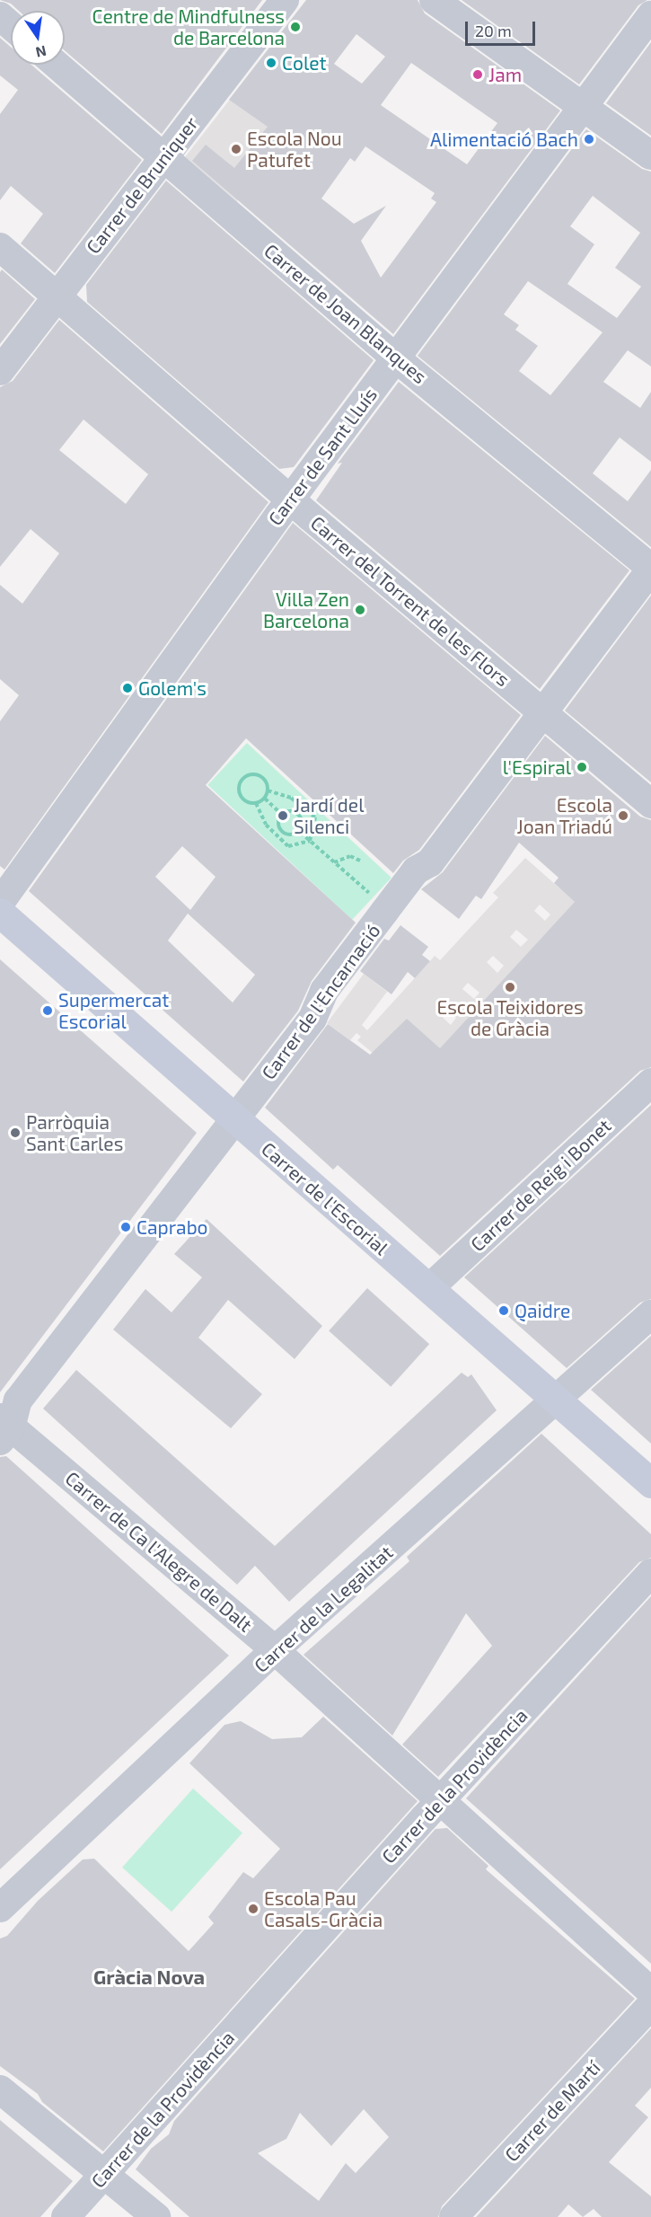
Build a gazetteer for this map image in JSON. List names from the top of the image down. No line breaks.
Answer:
{"streets":{"street":["Carrer de Bruniquer","Carrer de Joan Blanques","Carrer de Sant Lluís","Carrer del Torrent de les Flors","Carrer de l'Encarnació","Carrer de Reig i Bonet","Carrer de l'Escorial","Carrer de Ca l'Alegre de Dalt","Carrer de la Legalitat","Carrer de la Providència","Carrer de Martí"]},"crossings":[["Carrer de Bruniquer","Carrer de Joan Blanques"],["Carrer de Bruniquer","Carrer del Torrent de les Flors"],["Carrer de Joan Blanques","Carrer de Sant Lluís"],["Carrer de Joan Blanques","Carrer de l'Encarnació"],["Carrer de Sant Lluís","Carrer del Torrent de les Flors"],["Carrer del Torrent de les Flors","Carrer de l'Encarnació"],["Carrer de l'Encarnació","Carrer de l'Escorial"],["Carrer de l'Encarnació","Carrer de Ca l'Alegre de Dalt"],["Carrer de Reig i Bonet","Carrer de l'Escorial"],["Carrer de l'Escorial","Carrer de la Legalitat"],["Carrer de Ca l'Alegre de Dalt","Carrer de la Legalitat"],["Carrer de Ca l'Alegre de Dalt","Carrer de la Providència"]],"districts":["Gràcia Nova"],"places":["Centre de Mindfulness de Barcelona","Colet","Jam","Alimentació Bach","Escola Nou Patufet","Villa Zen Barcelona","Golem's","l'Espiral","Jardí del Silenci","Escola Joan Triadú","Escola Teixidores de Gràcia","Supermercat Escorial","Parròquia Sant Carles","Caprabo","Qaidre","Escola Pau Casals-Gràcia"],"scale_bar":"20 m","north":"bottom"}
